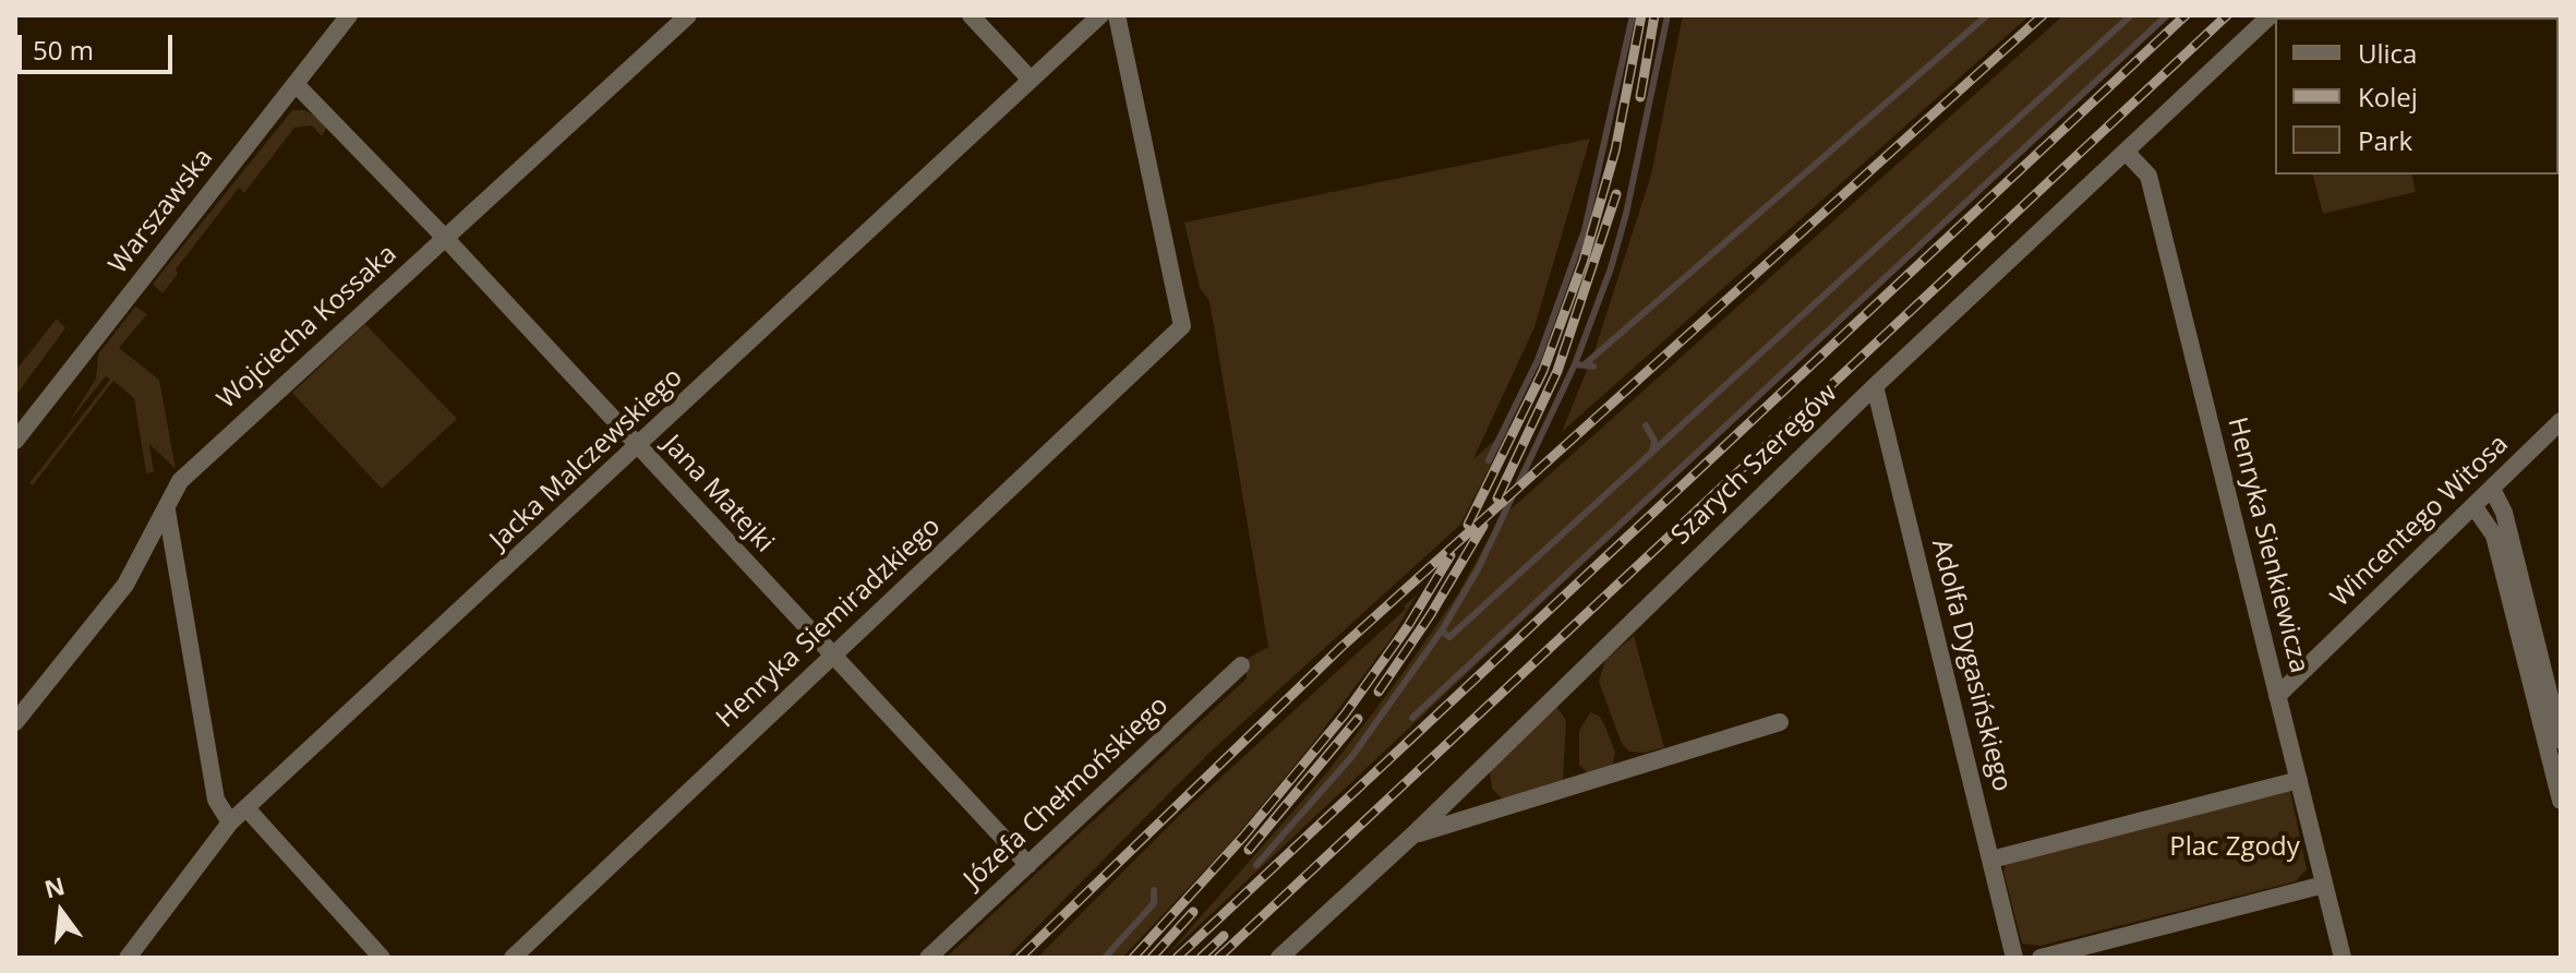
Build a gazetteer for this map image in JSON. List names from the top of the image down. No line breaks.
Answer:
{"streets":{"street":["Warszawska","Wojciecha Kossaka","Jacka Malczewskiego","Szarych Szeregów","Jana Matejki","Wincentego Witosa","Henryka Sienkiewicza","Henryka Siemiradzkiego","Adolfa Dygasińskiego","Józefa Chełmońskiego"]},"crossings":[["Warszawska","Jana Matejki"],["Wojciecha Kossaka","Jana Matejki"],["Jacka Malczewskiego","Jana Matejki"],["Szarych Szeregów","Henryka Sienkiewicza"],["Szarych Szeregów","Adolfa Dygasińskiego"],["Jana Matejki","Henryka Siemiradzkiego"],["Jana Matejki","Józefa Chełmońskiego"],["Wincentego Witosa","Henryka Sienkiewicza"]],"parks":["Plac Zgody"],"legend":["Ulica","Kolej","Park"],"scale_bar":"50 m","north":"top"}
